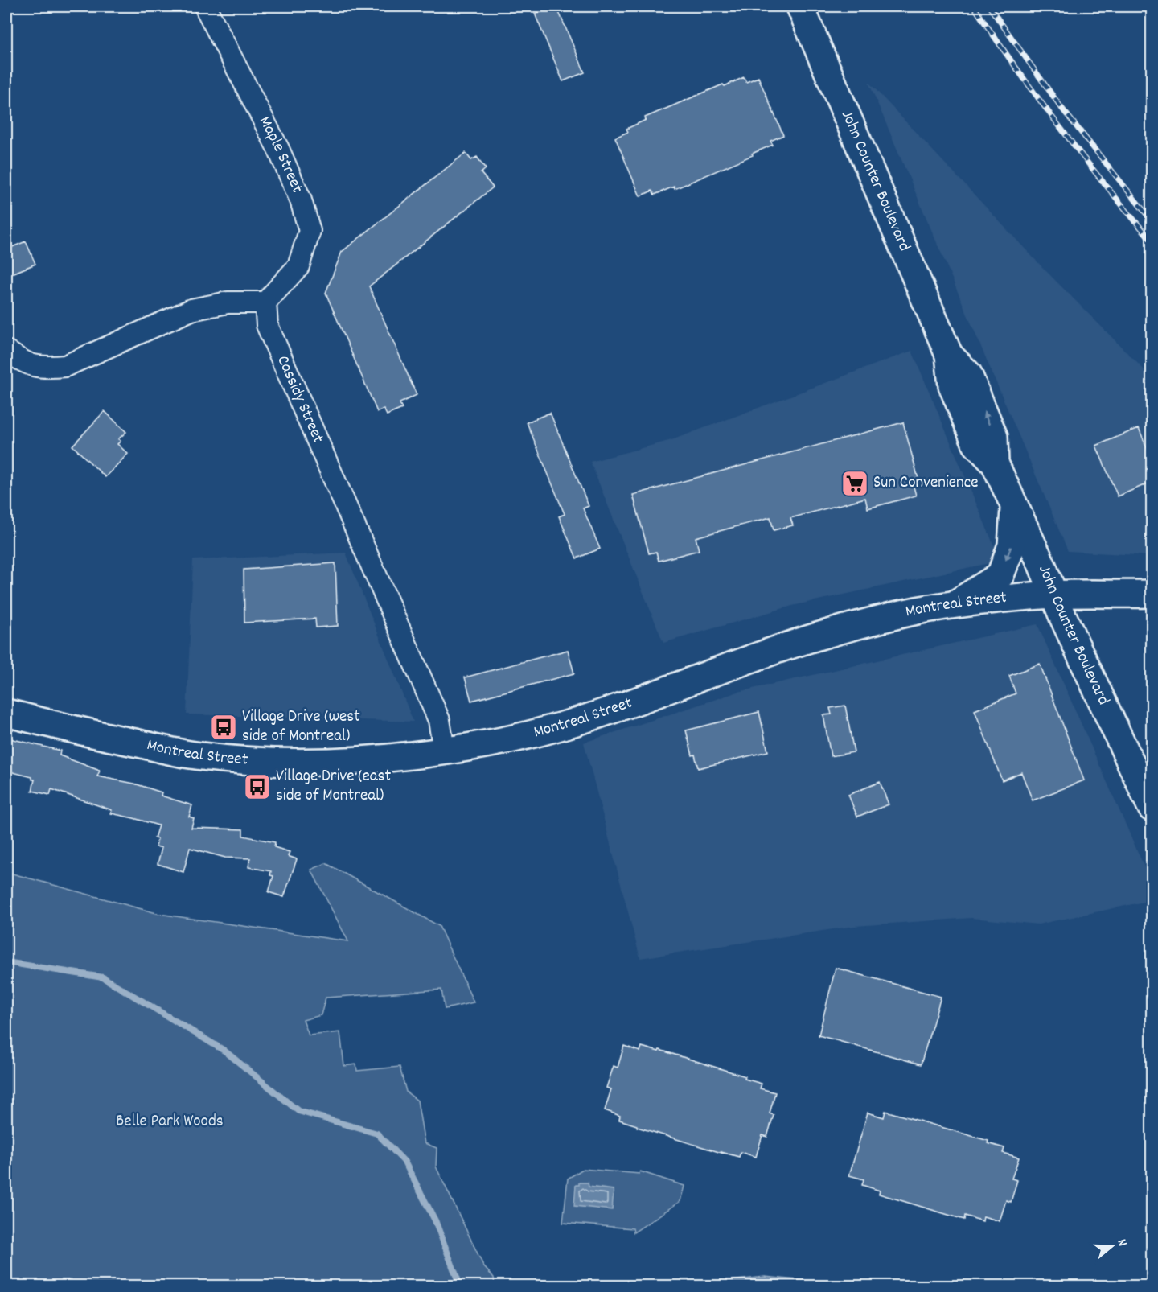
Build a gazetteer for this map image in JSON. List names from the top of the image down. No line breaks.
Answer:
{"streets":{"main road":["John Counter Boulevard","Montreal Street"],"street":["Maple Street","Cassidy Street"]},"crossings":[["Maple Street","Cassidy Street"],["John Counter Boulevard","Montreal Street"],["Cassidy Street","Montreal Street"]],"parks":["Belle Park Woods"],"places":{"supermarket":["Sun Convenience"],"bus stop":["Village Drive (west side of Montreal)","Village Drive (east side of Montreal)"]},"north":"right"}
